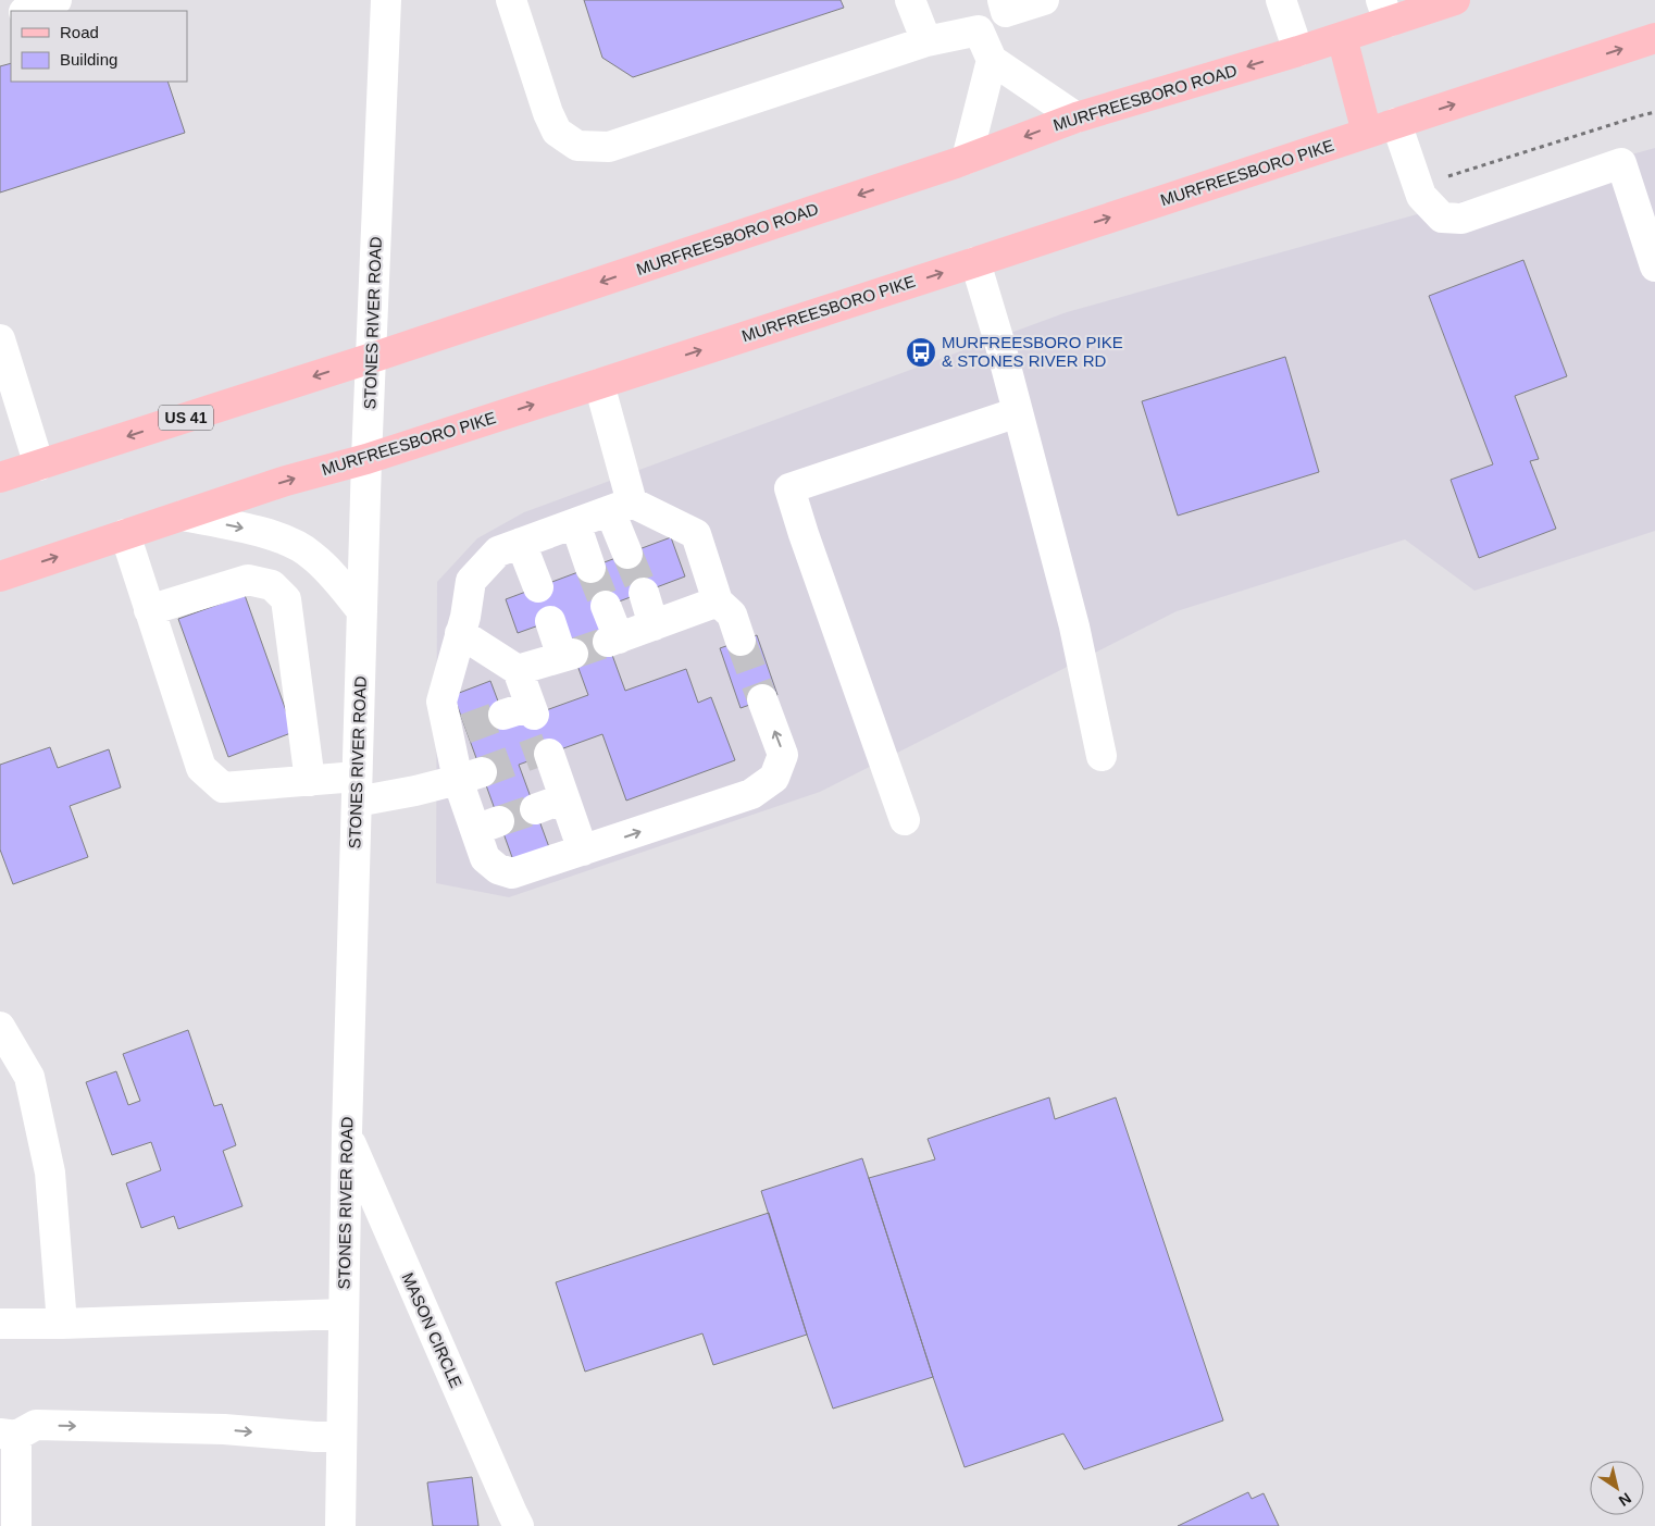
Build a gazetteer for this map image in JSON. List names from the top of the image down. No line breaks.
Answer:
{"streets":{"main road":["MURFREESBORO ROAD","MURFREESBORO PIKE","US 41"],"street":["STONES RIVER ROAD","MASON CIRCLE"]},"crossings":[["MURFREESBORO ROAD","STONES RIVER ROAD"],["MURFREESBORO PIKE","STONES RIVER ROAD"],["STONES RIVER ROAD","MASON CIRCLE"]],"one_way":["MURFREESBORO ROAD","MURFREESBORO PIKE"],"places":{"bus stop":["MURFREESBORO PIKE & STONES RIVER RD"]},"legend":["Road","Building"],"north":"bottom right"}
